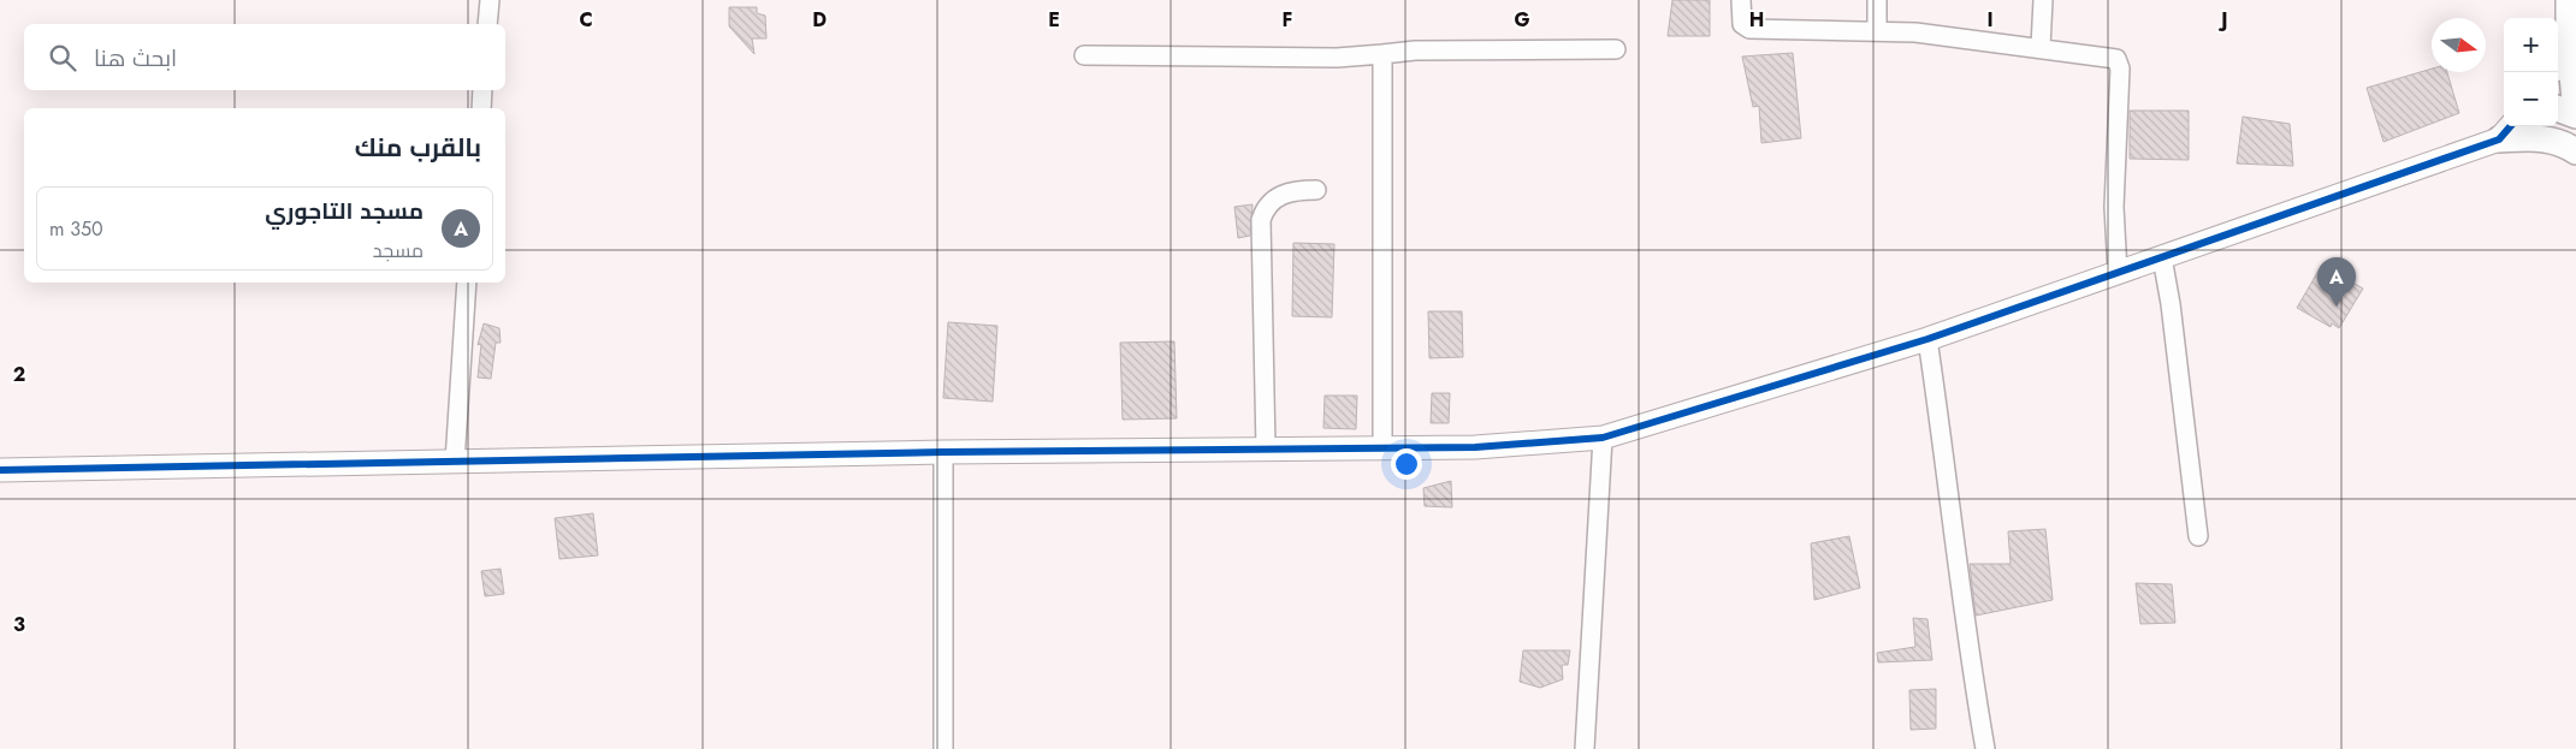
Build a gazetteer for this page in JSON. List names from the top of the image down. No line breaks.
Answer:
{"north":"right","page":{"map_buttons":["+","−"],"search":"ابحث هنا","heading":"بالقرب منك","list":[{"mark":"A","name":"مسجد التاجوري","note":"مسجد","value":"350 m"}],"pins":"A"},"grid":{"columns":["C","D","E","F","G","H","I","J"],"rows":["2","3"]}}
